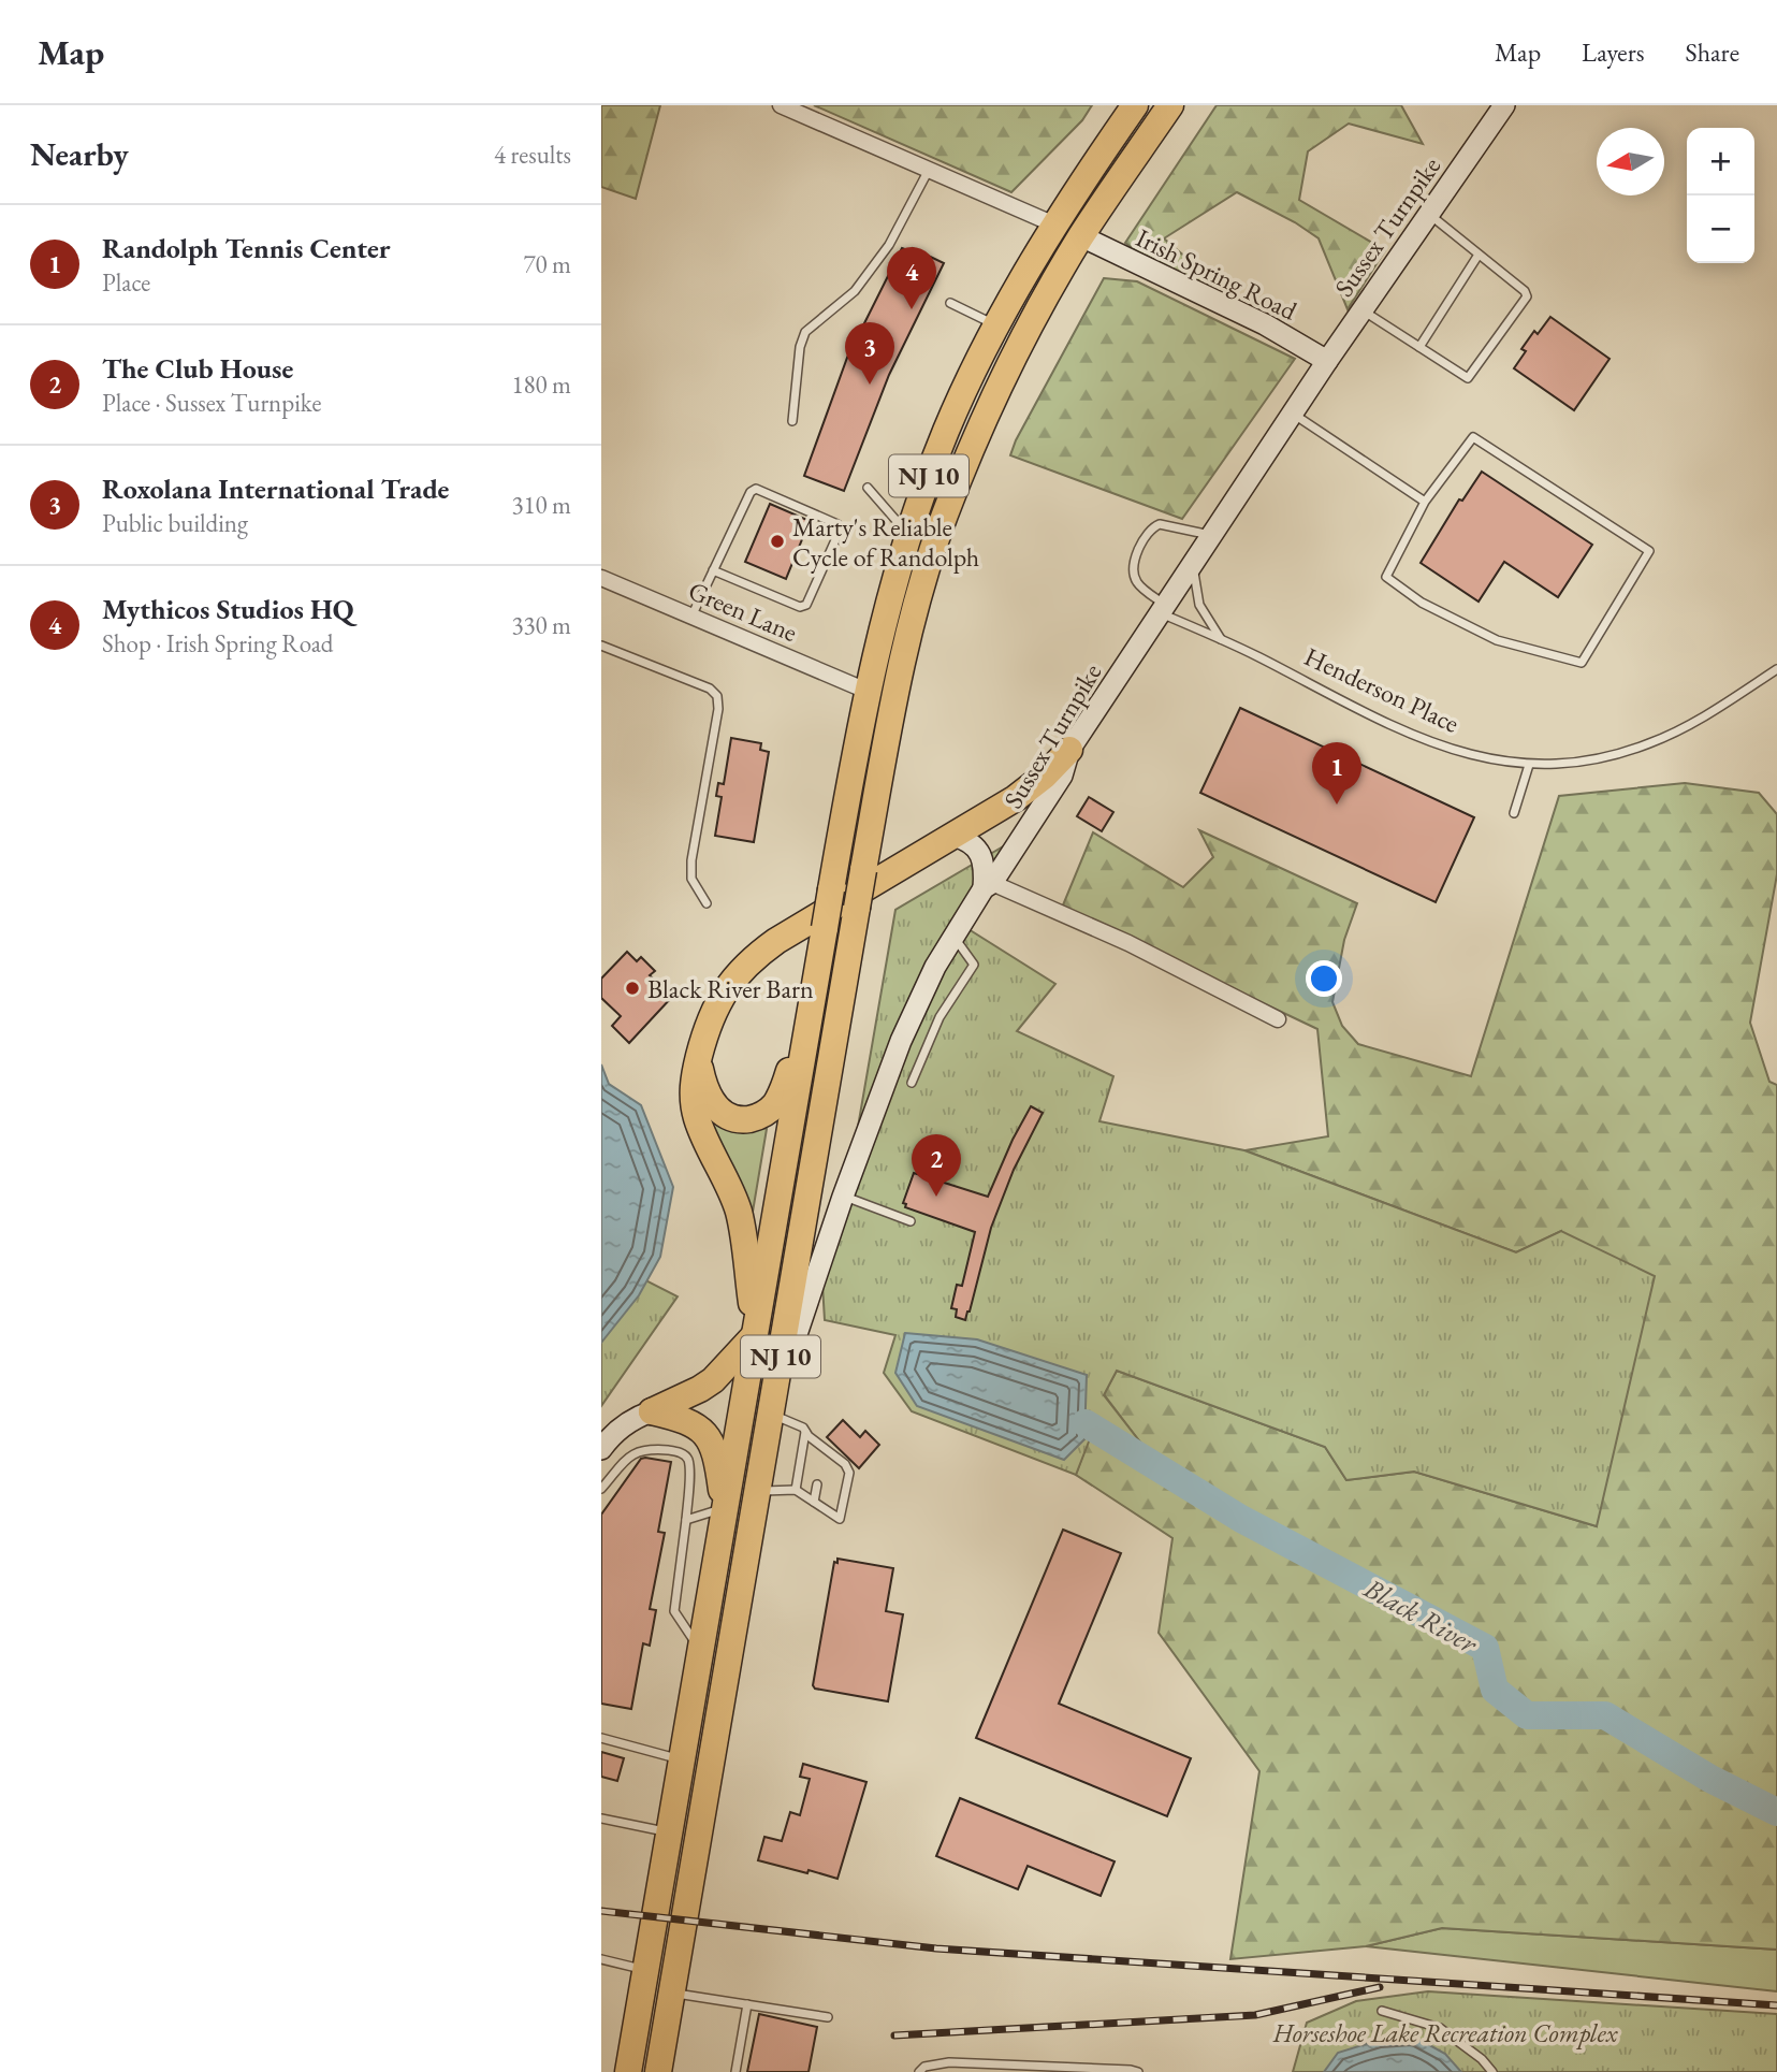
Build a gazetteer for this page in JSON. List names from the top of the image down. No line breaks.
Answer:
{"streets":{"highway":["NJ 10"],"main road":["Sussex Turnpike","Irish Spring Road"],"street":["Green Lane"],"lane":["Henderson Place"]},"crossings":[["Sussex Turnpike","Irish Spring Road"],["Sussex Turnpike","NJ 10"],["Sussex Turnpike","Henderson Place"],["Irish Spring Road","NJ 10"],["NJ 10","Green Lane"]],"water":["Black River"],"parks":["Horseshoe Lake Recreation Complex"],"places":["Marty's Reliable Cycle of Randolph","Black River Barn"],"north":"left","page":{"header":"Map","nav":["Map","Layers","Share"],"heading":["Nearby","4 results"],"map_buttons":["+","−"],"list":[{"mark":"1","name":"Randolph Tennis Center","note":"Place","value":"70 m"},{"mark":"2","name":"The Club House","note":"Place · Sussex Turnpike","value":"180 m"},{"mark":"3","name":"Roxolana International Trade","note":"Public building","value":"310 m"},{"mark":"4","name":"Mythicos Studios HQ","note":"Shop · Irish Spring Road","value":"330 m"}],"pins":["4","3","1","2"]}}
